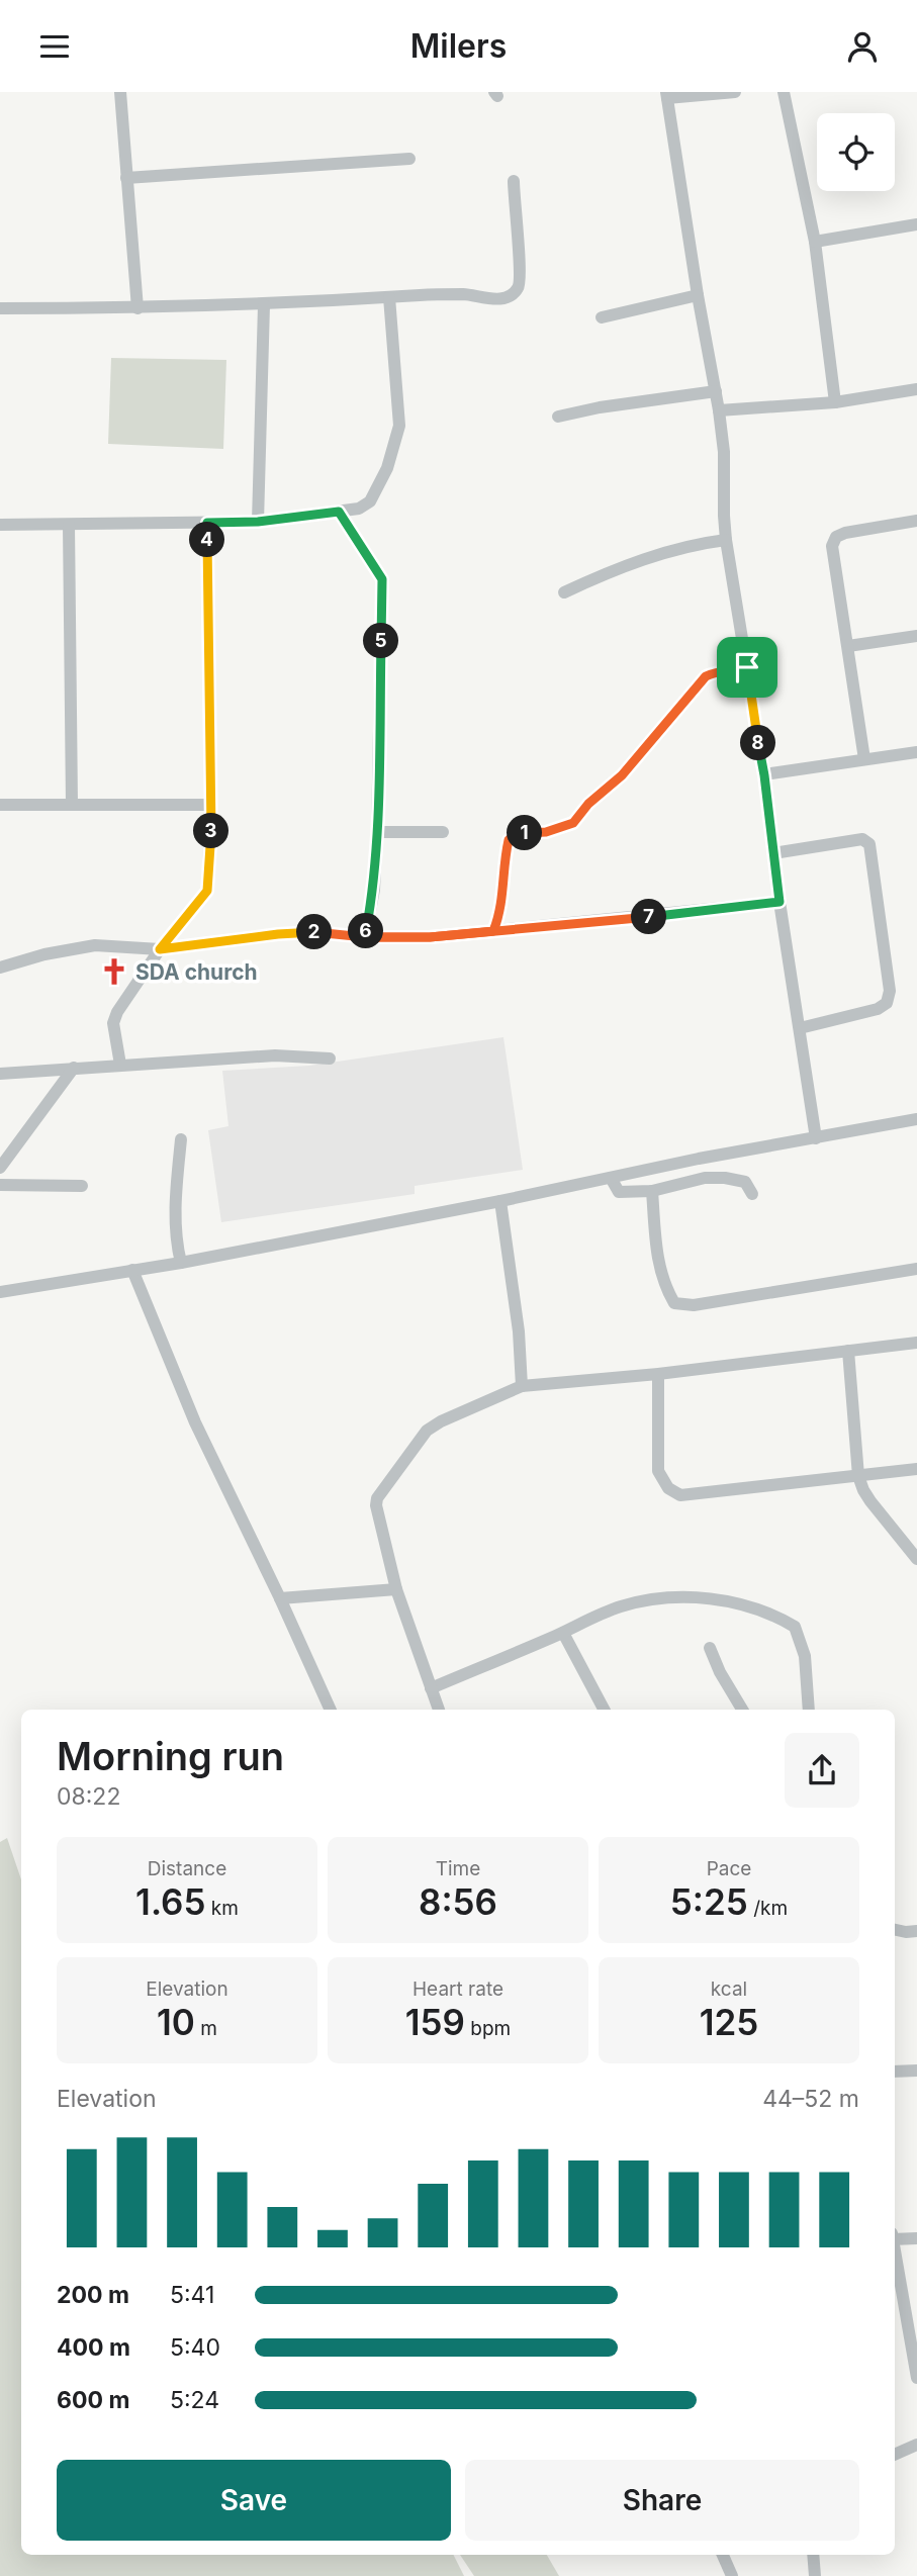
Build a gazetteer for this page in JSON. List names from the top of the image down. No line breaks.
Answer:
{"places":{"church":["SDA church"]},"page":{"header":"Milers","pins":["4","5","8","3","1","7","6","2"],"heading":["Morning run","08:22"],"stats":[["Distance","1.65 km"],["Time","8:56"],["Pace","5:25 /km"],["Elevation","10 m"],["Heart rate","159 bpm"],["kcal","125"]],"chart":["Elevation","44–52 m"],"list":[{"name":"200 m","note":"5:41"},{"name":"400 m","note":"5:40"},{"name":"600 m","note":"5:24"}],"buttons":["Save","Share"]}}
